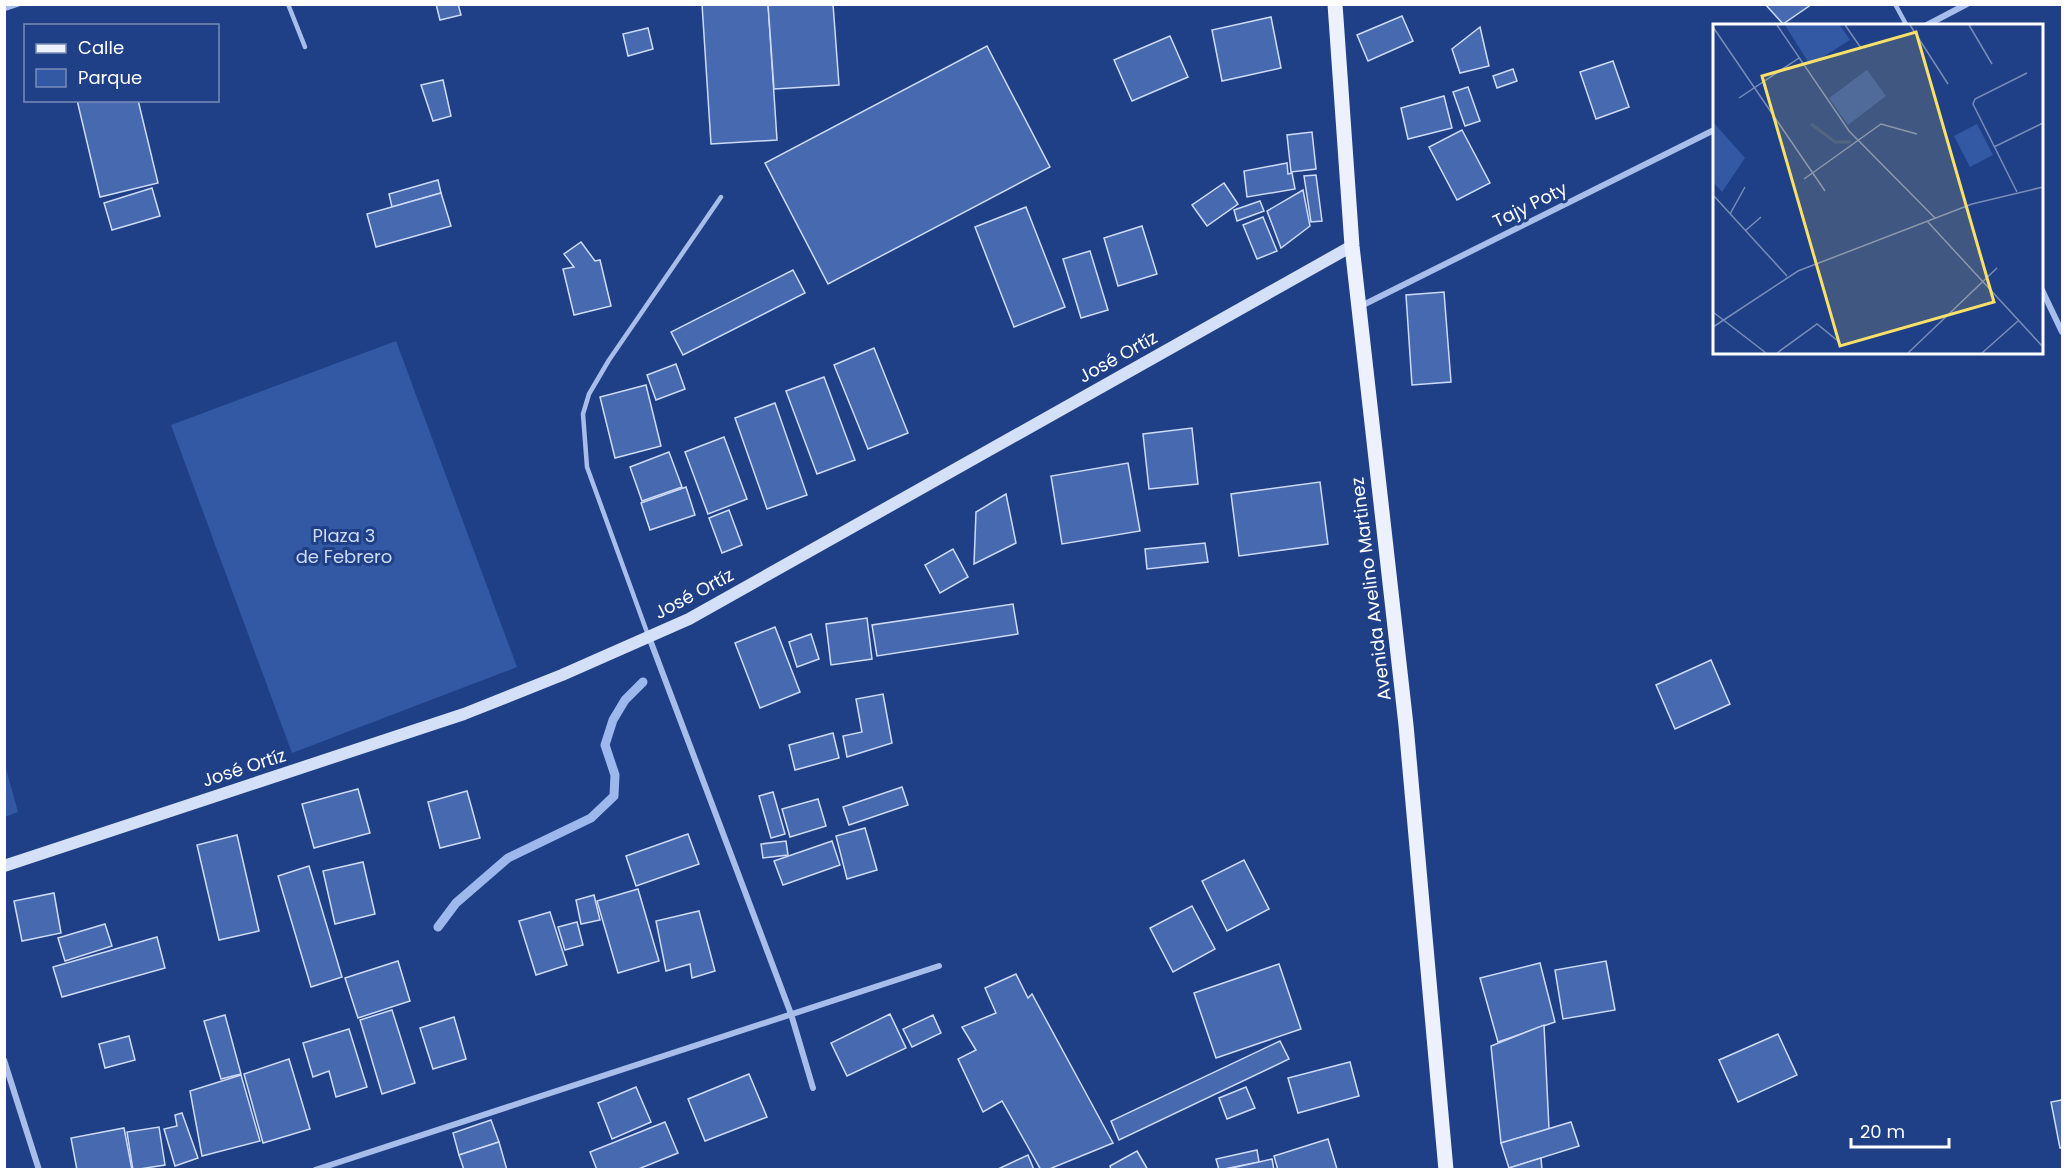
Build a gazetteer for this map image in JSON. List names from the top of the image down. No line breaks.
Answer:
{"streets":{"main road":["Avenida Avelino Martinez"],"street":["Tajy Poty","José Ortíz"]},"crossings":[["Tajy Poty","Avenida Avelino Martinez"],["José Ortíz","Avenida Avelino Martinez"]],"parks":["Plaza 3 de Febrero"],"legend":["Calle","Parque"],"scale_bar":"20 m"}
